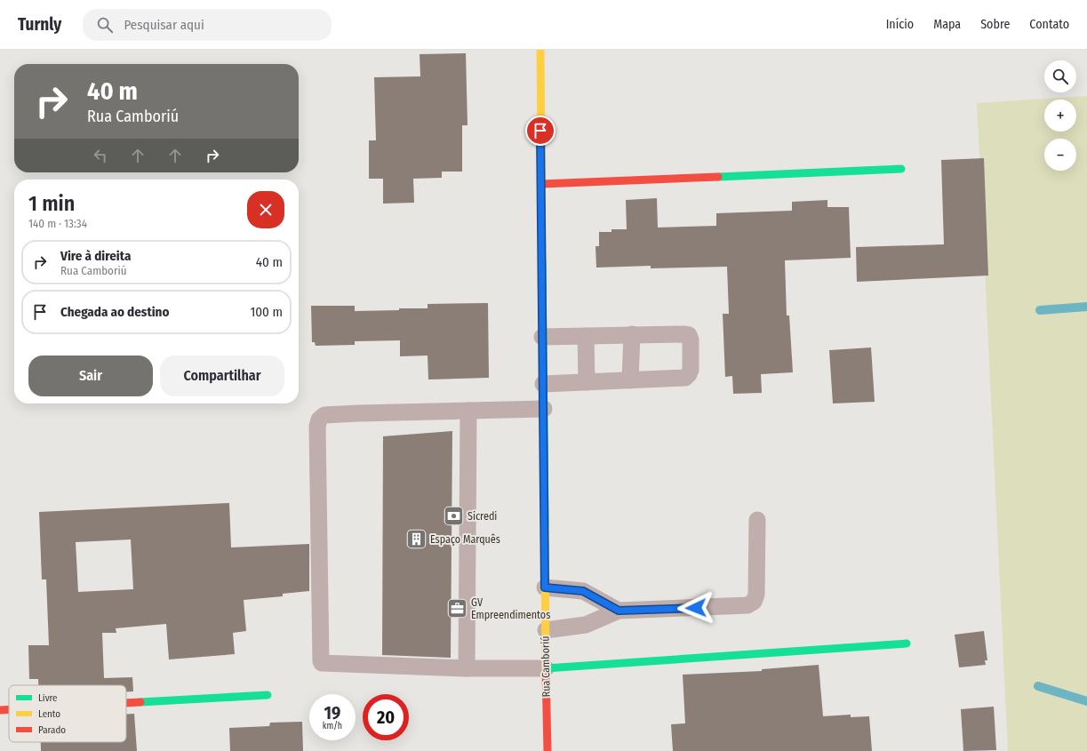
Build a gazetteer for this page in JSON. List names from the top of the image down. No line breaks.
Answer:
{"streets":{"street":["Rua Camboriú"]},"places":{"bank":["Sicredi"],"building":["Espaço Marquês"],"office":["GV Empreendimentos"]},"legend":["Livre","Lento","Parado"],"page":{"header":"Turnly","search":"Pesquisar aqui","nav":["Início","Mapa","Sobre","Contato"],"map_buttons":["+","−"],"turn":["40 m","Rua Camboriú"],"heading":["1 min","140 m · 13:34"],"list":[{"name":"Vire à direita","note":"Rua Camboriú","value":"40 m"},{"name":"Chegada ao destino","value":"100 m"}],"buttons":["Sair","Compartilhar"],"speed":"19 km/h","limit":"20"}}
